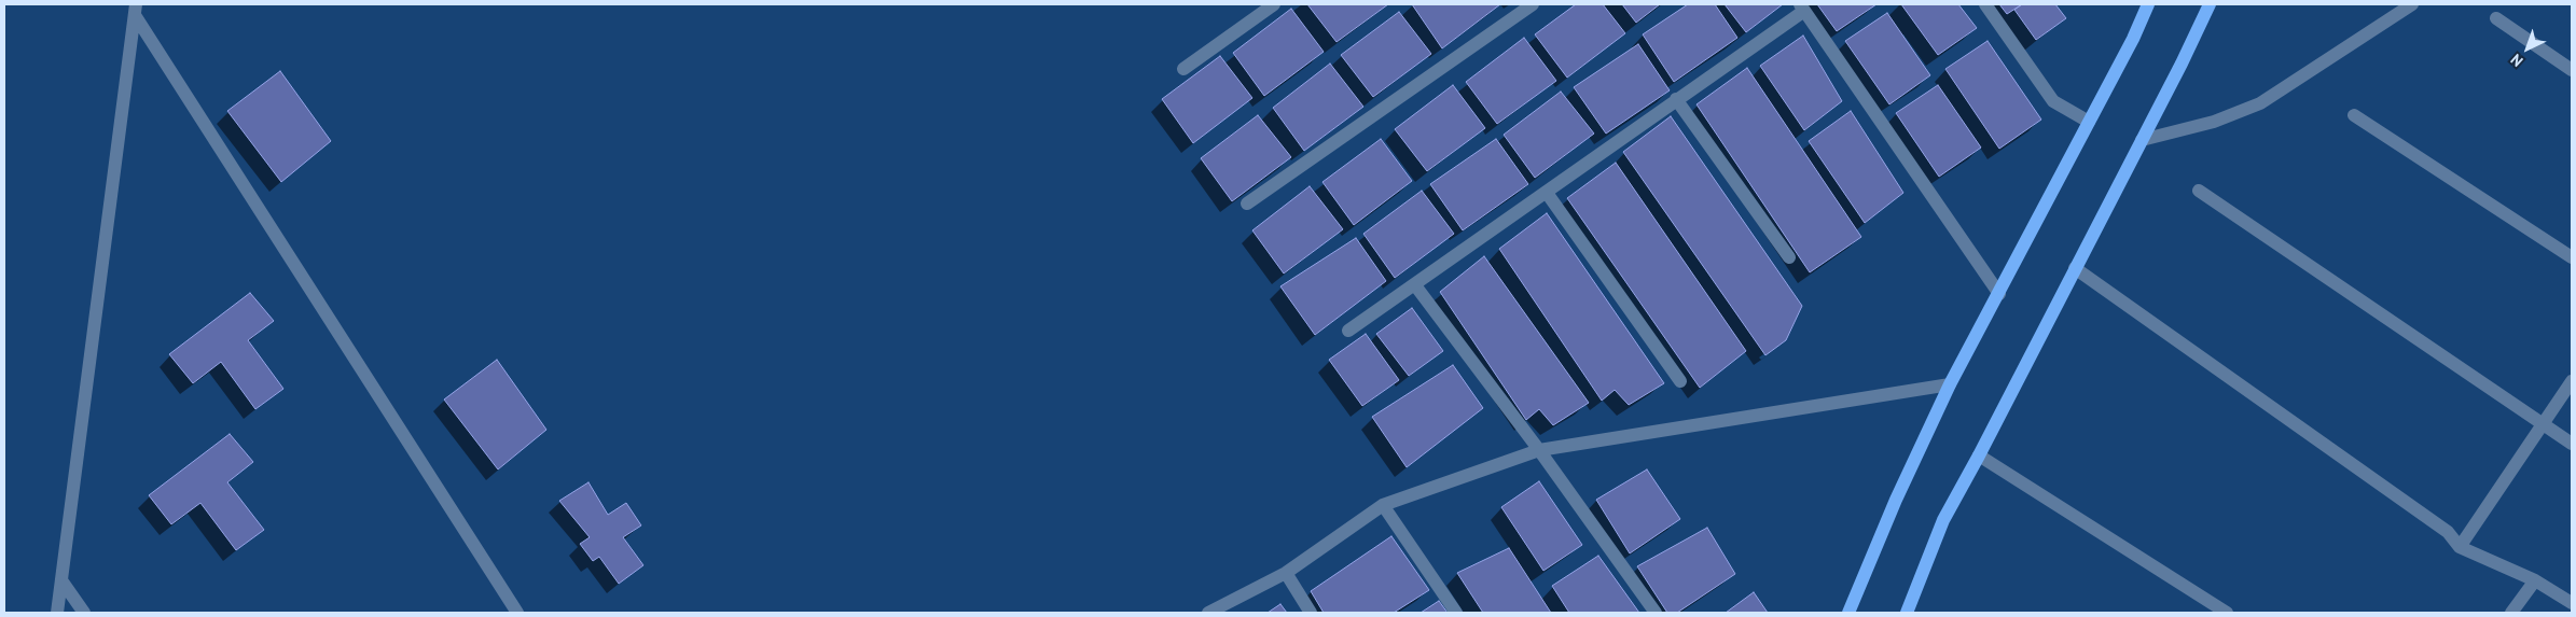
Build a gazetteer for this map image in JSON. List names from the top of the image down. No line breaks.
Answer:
{"north":"bottom left"}
